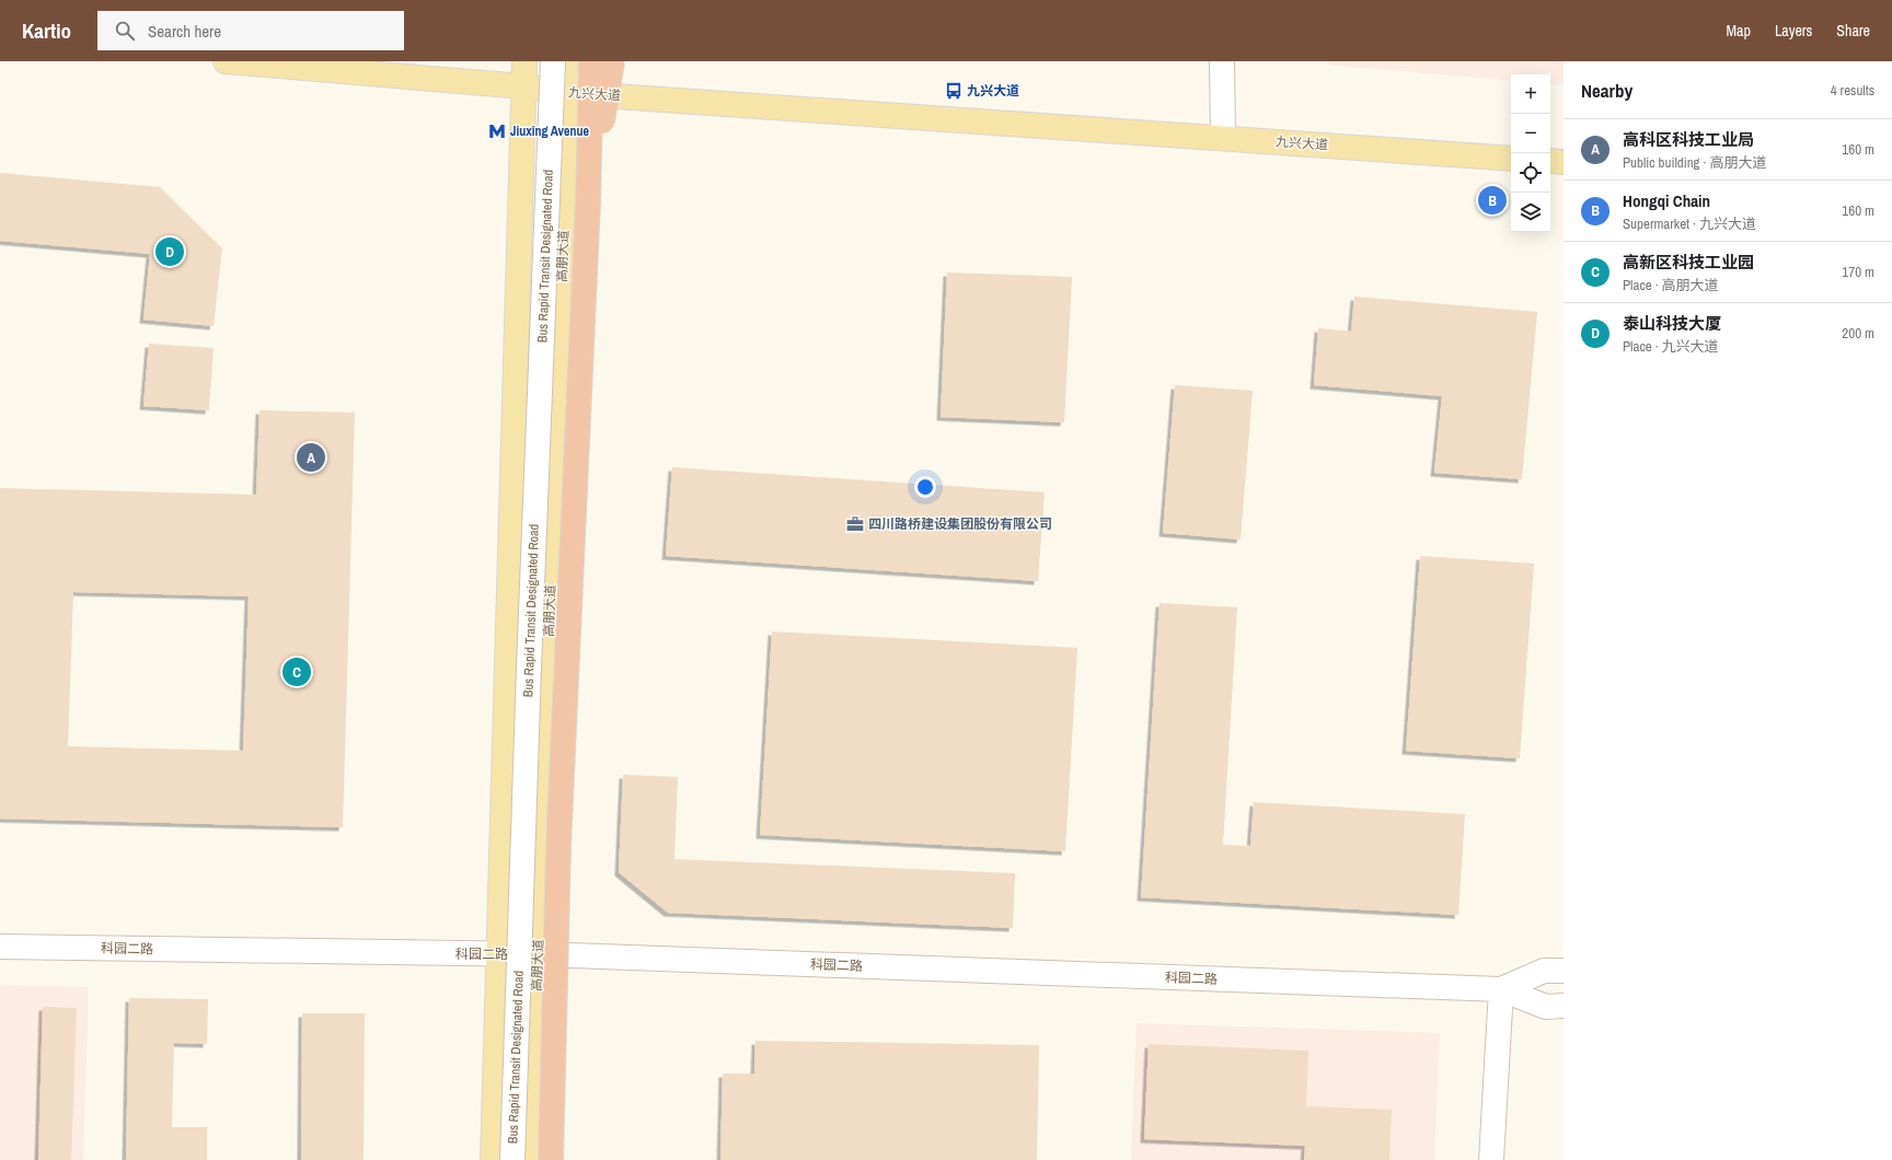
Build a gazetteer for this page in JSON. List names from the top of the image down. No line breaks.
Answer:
{"streets":{"main road":["九兴大道","高朋大道"],"street":["Bus Rapid Transit Designated Road","科园二路"]},"crossings":[["九兴大道","高朋大道"],["高朋大道","科园二路"]],"places":{"bus stop":["九兴大道"],"metro station":["Jiuxing Avenue"],"office":["四川路桥建设集团股份有限公司"]},"page":{"header":"Kartio","search":"Search here","nav":["Map","Layers","Share"],"heading":["Nearby","4 results"],"map_buttons":["+","−"],"list":[{"mark":"A","name":"高科区科技工业局","note":"Public building · 高朋大道","value":"160 m"},{"mark":"B","name":"Hongqi Chain","note":"Supermarket · 九兴大道","value":"160 m"},{"mark":"C","name":"高新区科技工业园","note":"Place · 高朋大道","value":"170 m"},{"mark":"D","name":"泰山科技大厦","note":"Place · 九兴大道","value":"200 m"}],"pins":["B","D","A","C"]}}
